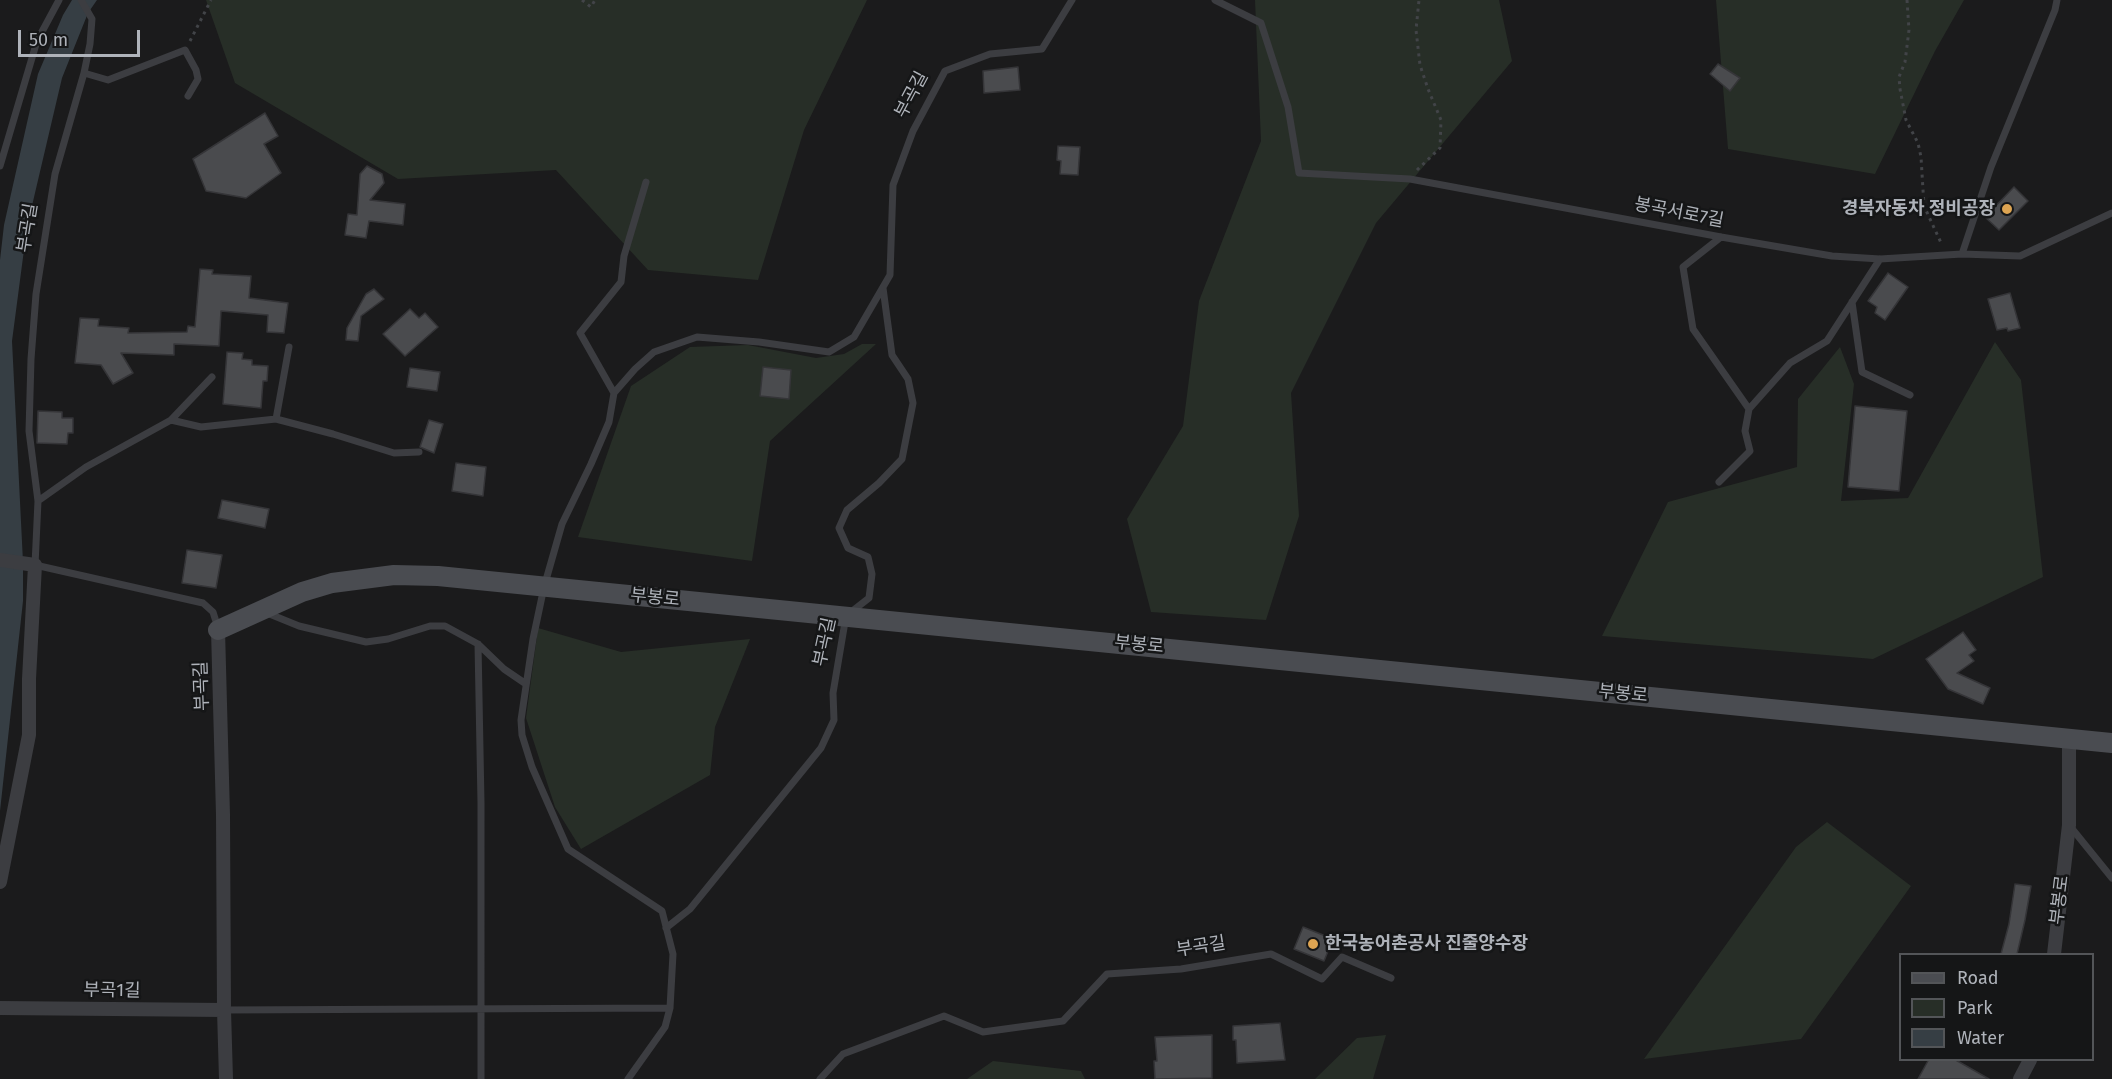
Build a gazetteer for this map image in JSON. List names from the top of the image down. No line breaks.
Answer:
{"streets":{"street":["부곡길","부봉로","부곡1길"],"lane":["봉곡서로7길"]},"crossings":[["부곡길","부봉로"],["부곡길","부곡1길"]],"places":["경북자동차 정비공장","한국농어촌공사 진줄양수장"],"legend":["Road","Park","Water"],"scale_bar":"50 m"}
